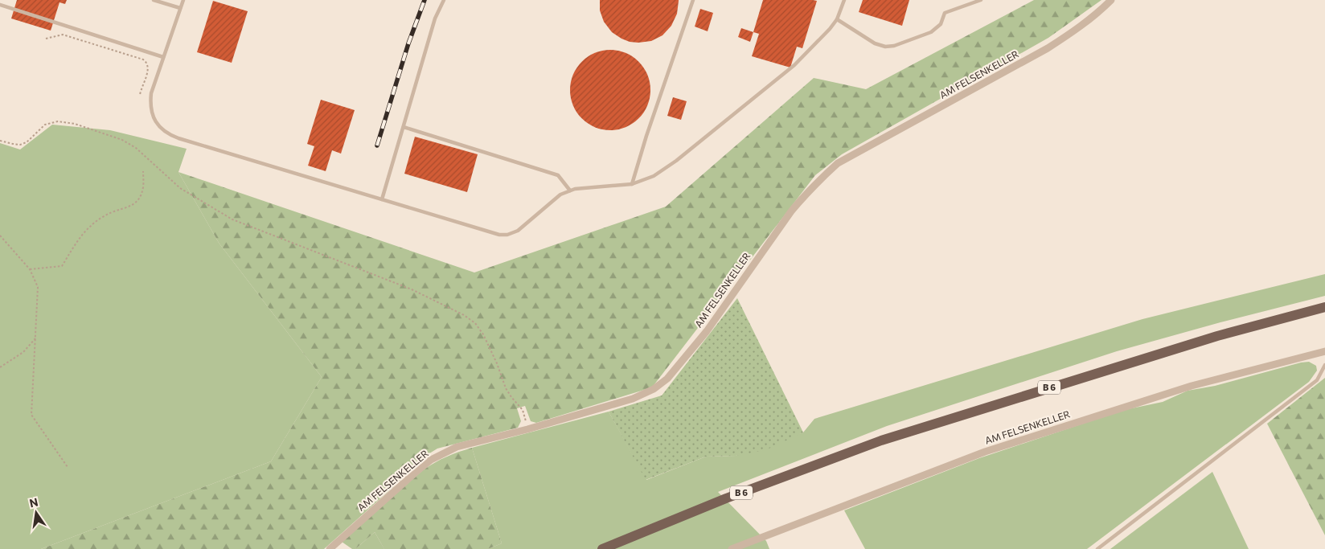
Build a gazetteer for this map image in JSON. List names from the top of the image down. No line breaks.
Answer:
{"streets":{"main road":["B 6"],"street":["AM FELSENKELLER"]},"north":"top"}
